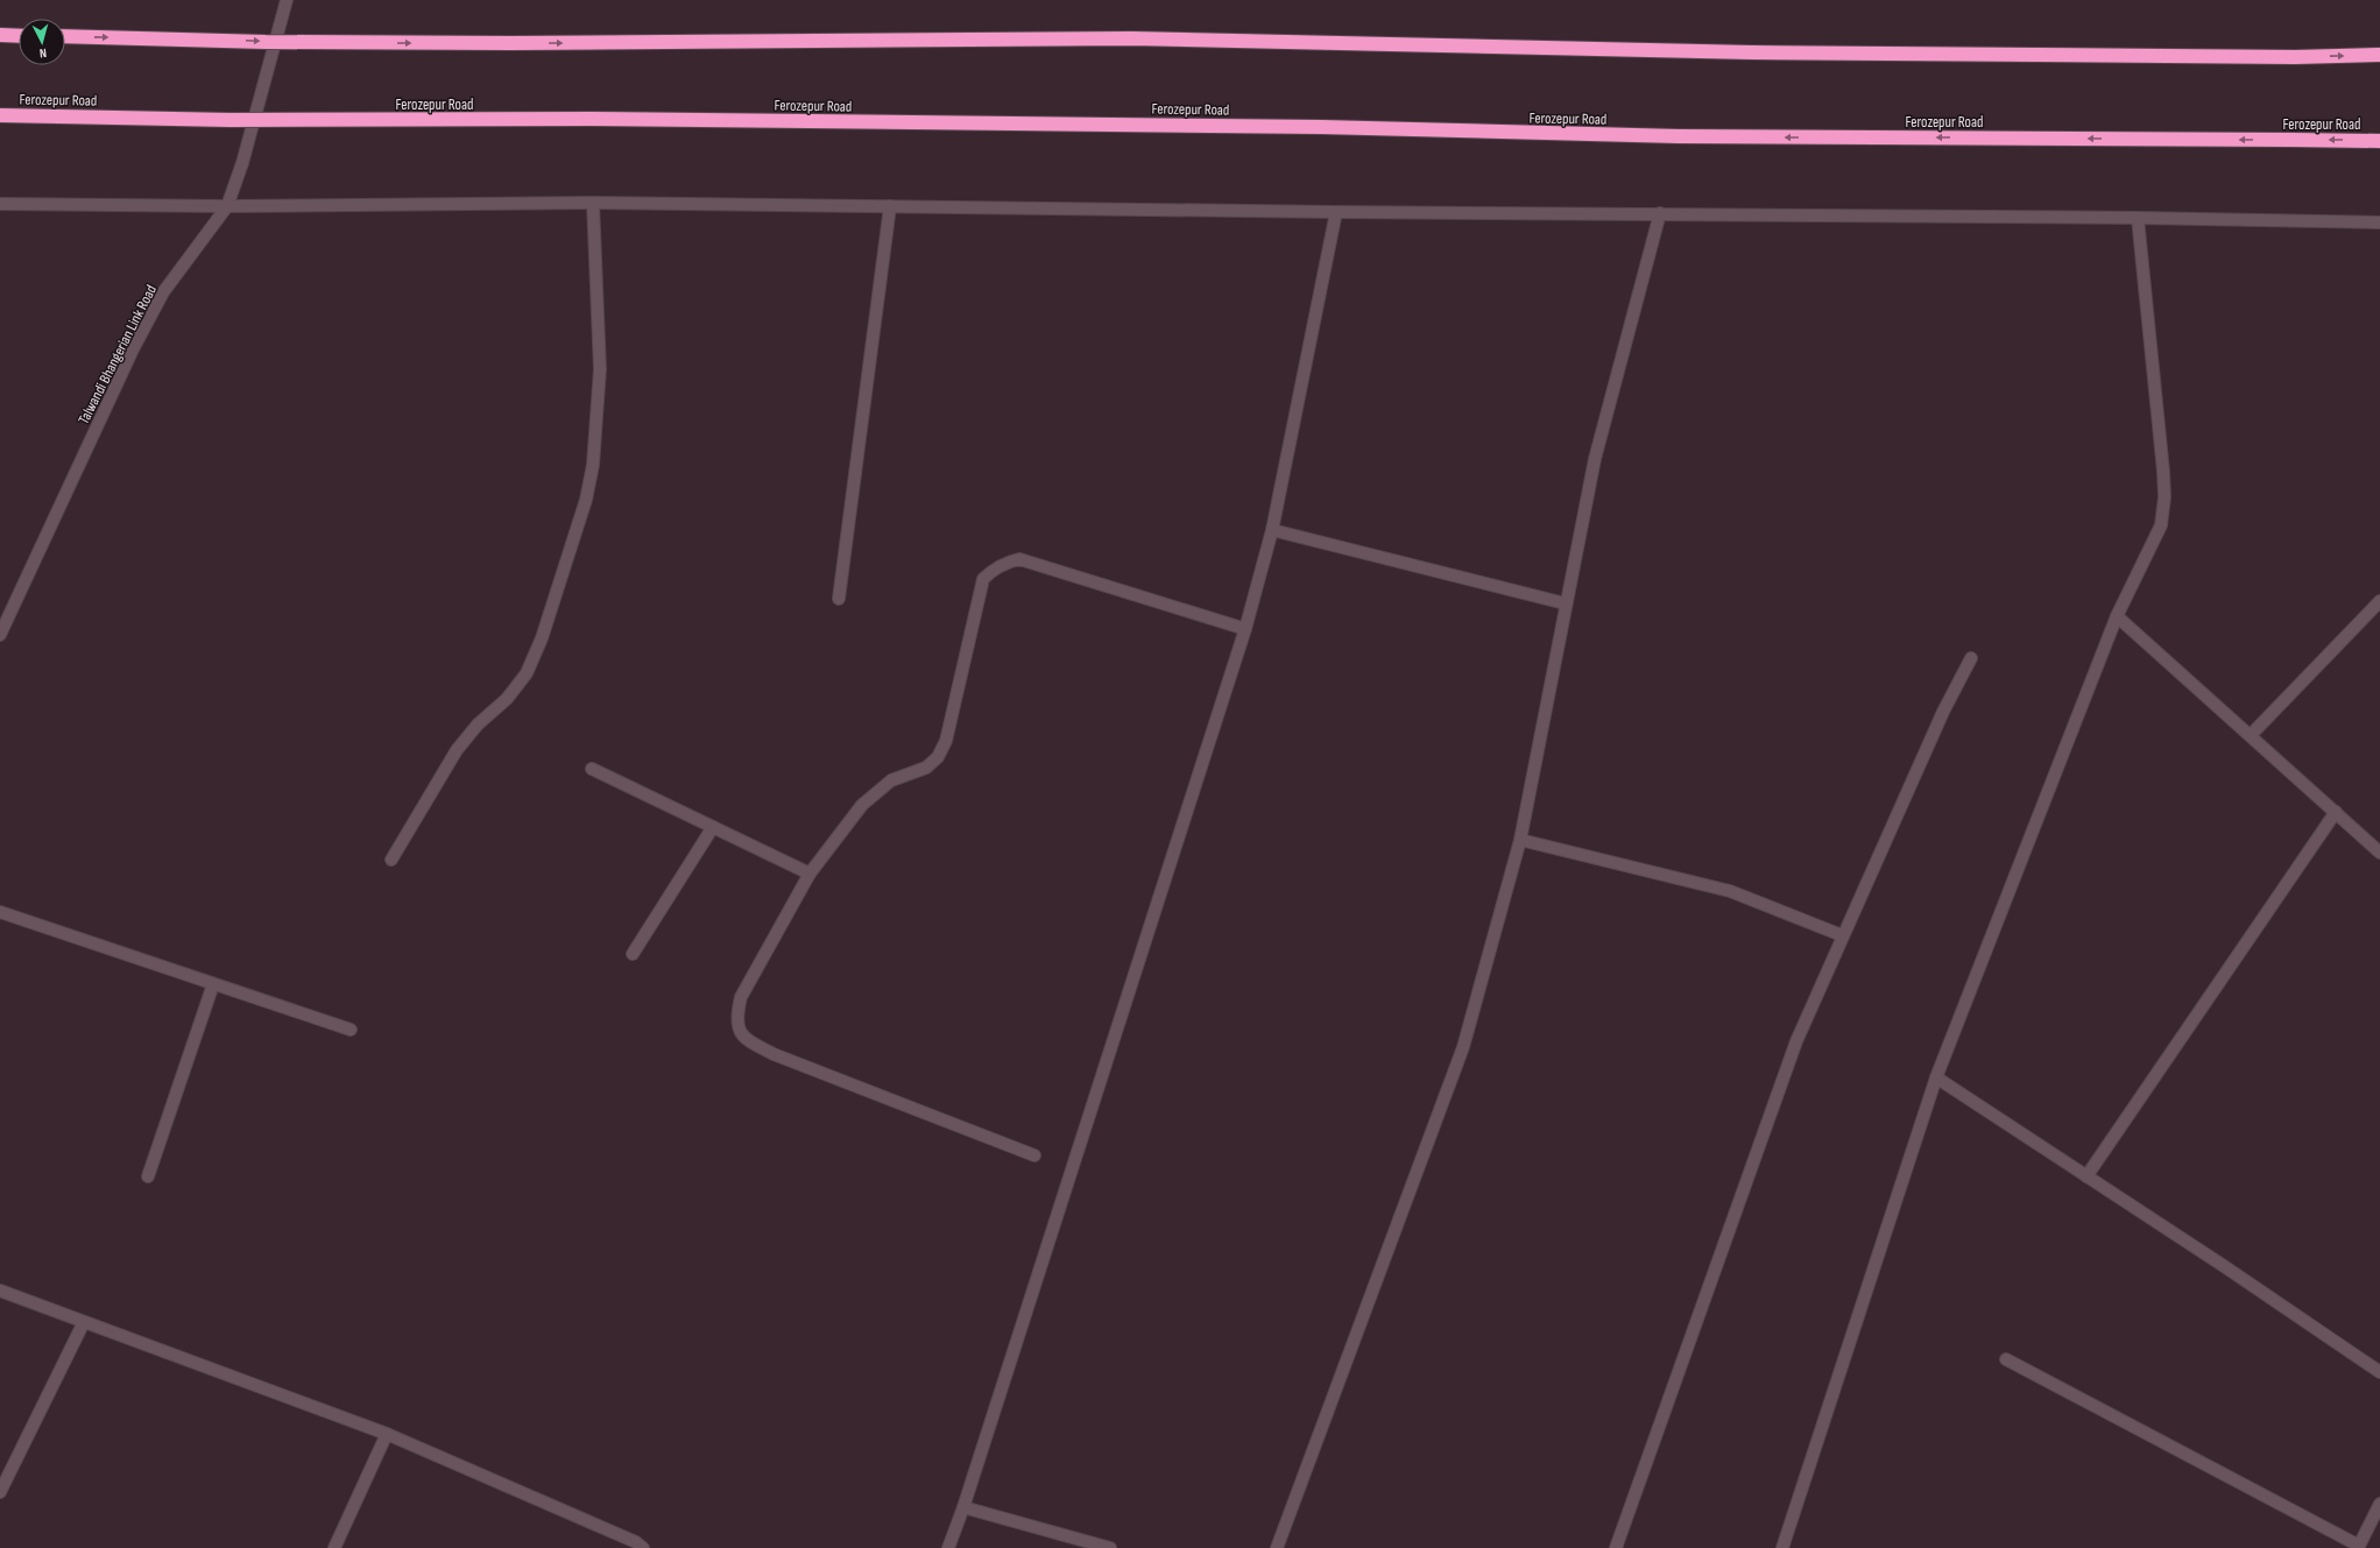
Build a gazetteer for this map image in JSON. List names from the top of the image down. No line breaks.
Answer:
{"streets":{"highway":["Ferozepur Road"],"street":["Talwandi Bhangerian Link Road"]},"north":"bottom"}
